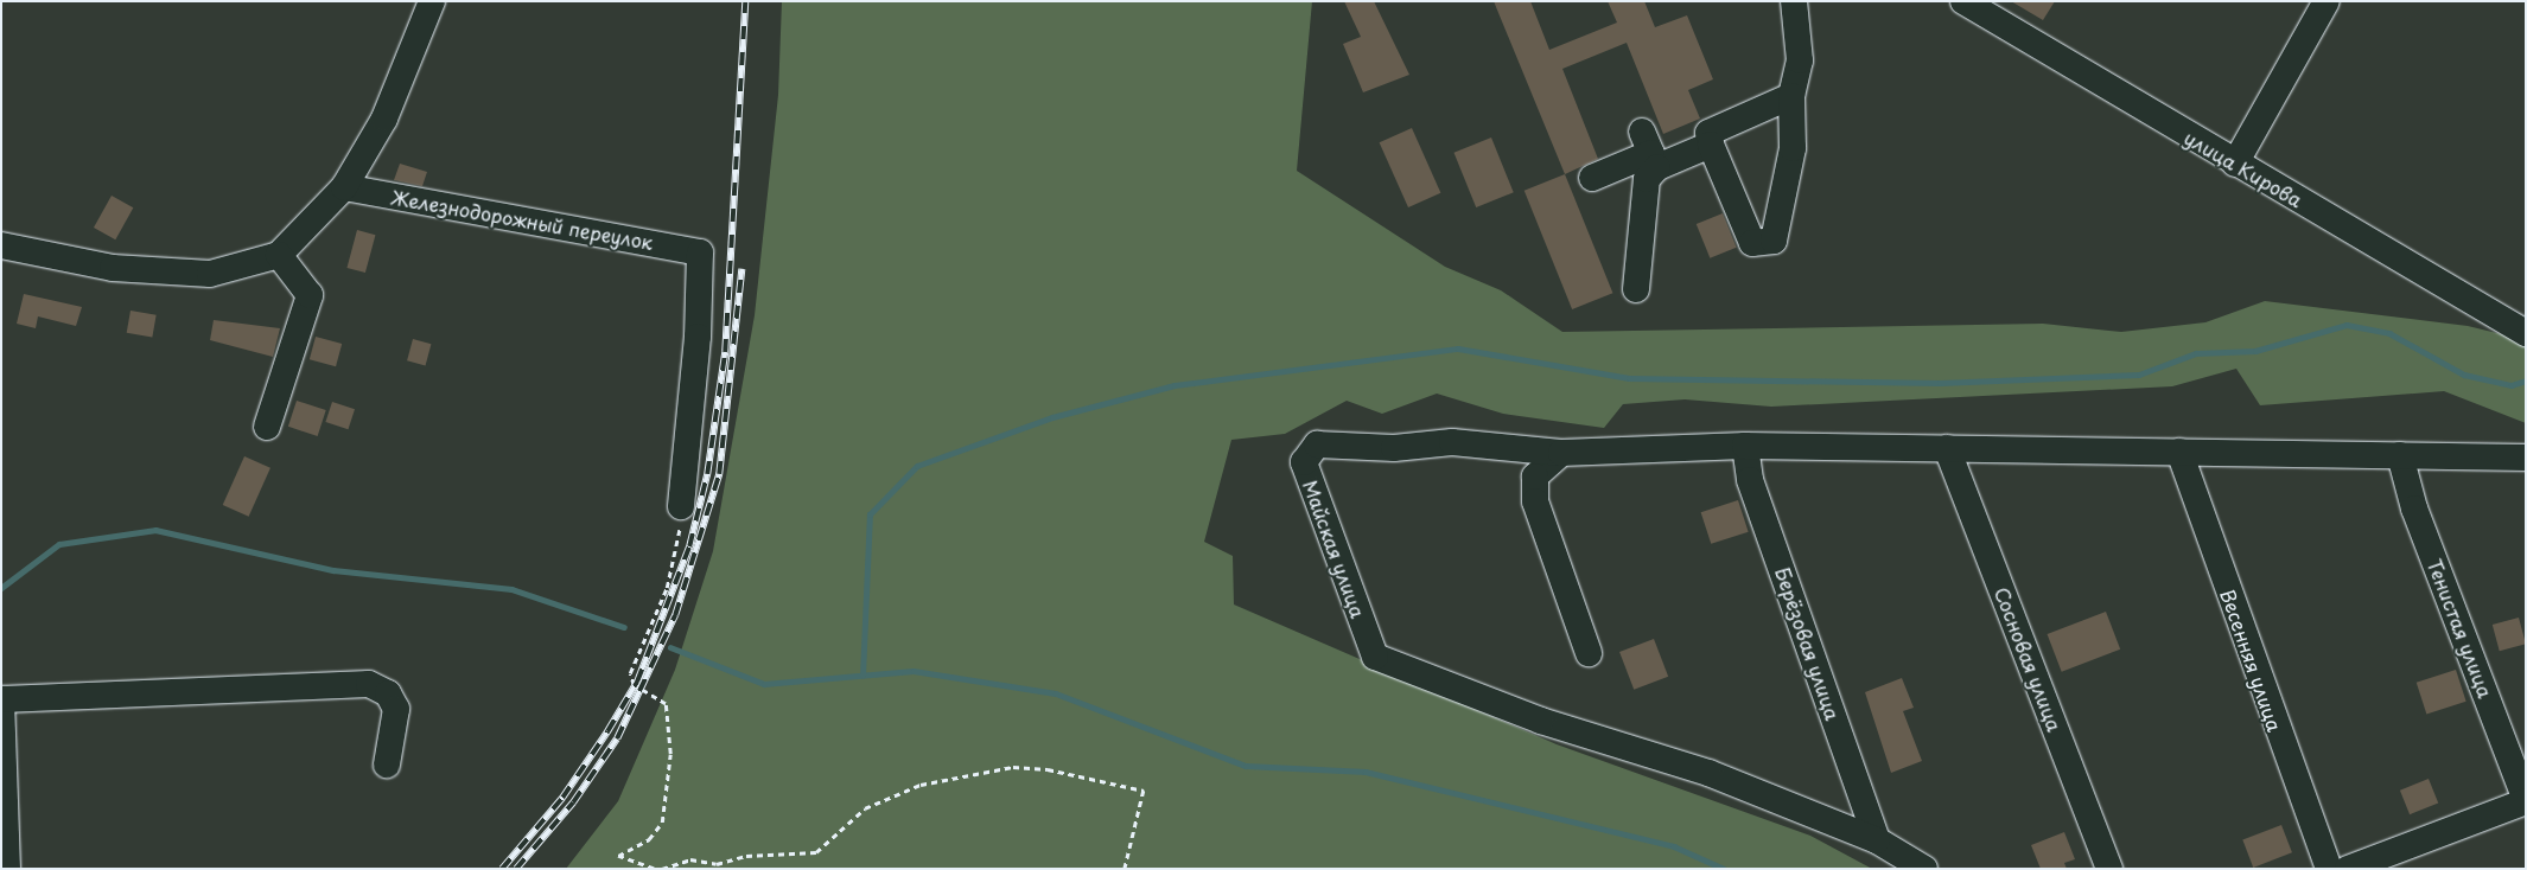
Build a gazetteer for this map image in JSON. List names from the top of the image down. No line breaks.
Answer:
{"streets":{"street":["улица Кирова","Железнодорожный переулок","Майская улица","Тенистая улица","Берёзовая улица","Сосновая улица","Весенняя улица"]},"crossings":[["Майская улица","Берёзовая улица"]]}
